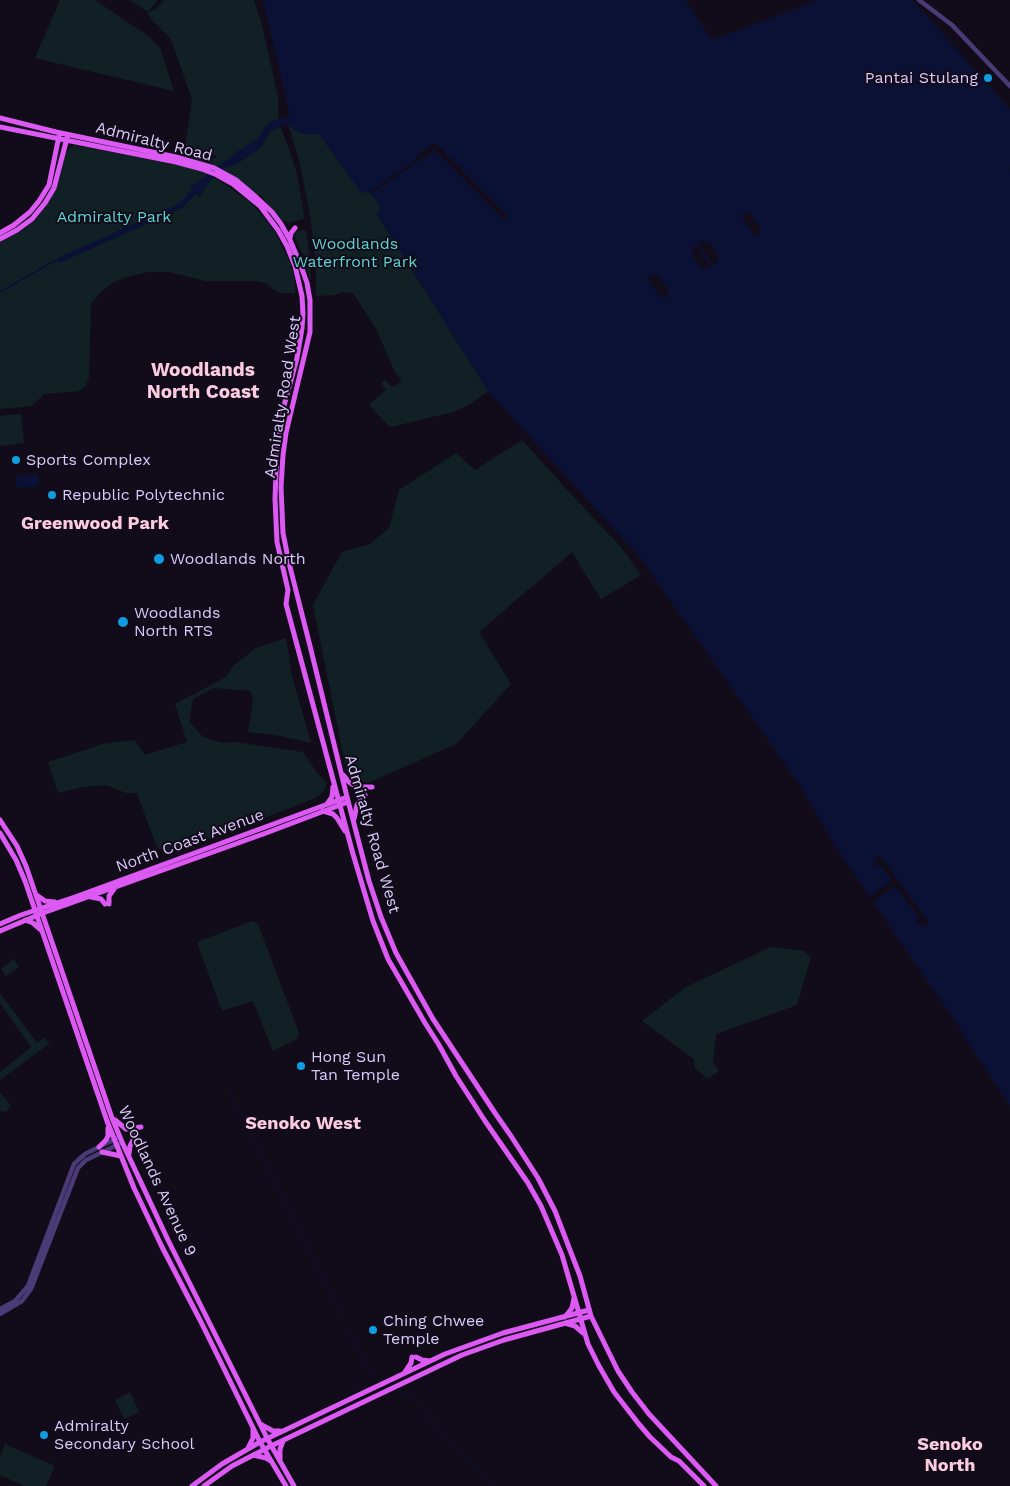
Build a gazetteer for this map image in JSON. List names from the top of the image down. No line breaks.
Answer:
{"streets":{"main road":["Admiralty Road","Admiralty Road West","North Coast Avenue","Woodlands Avenue 9"]},"crossings":[["Admiralty Road","Admiralty Road West"],["Admiralty Road West","North Coast Avenue"],["North Coast Avenue","Woodlands Avenue 9"]],"districts":["Woodlands North Coast","Greenwood Park","Senoko West","Senoko North"],"parks":["Admiralty Park","Woodlands Waterfront Park"],"places":["Pantai Stulang","Sports Complex","Republic Polytechnic","Woodlands North","Woodlands North RTS","Hong Sun Tan Temple","Ching Chwee Temple","Admiralty Secondary School"]}
